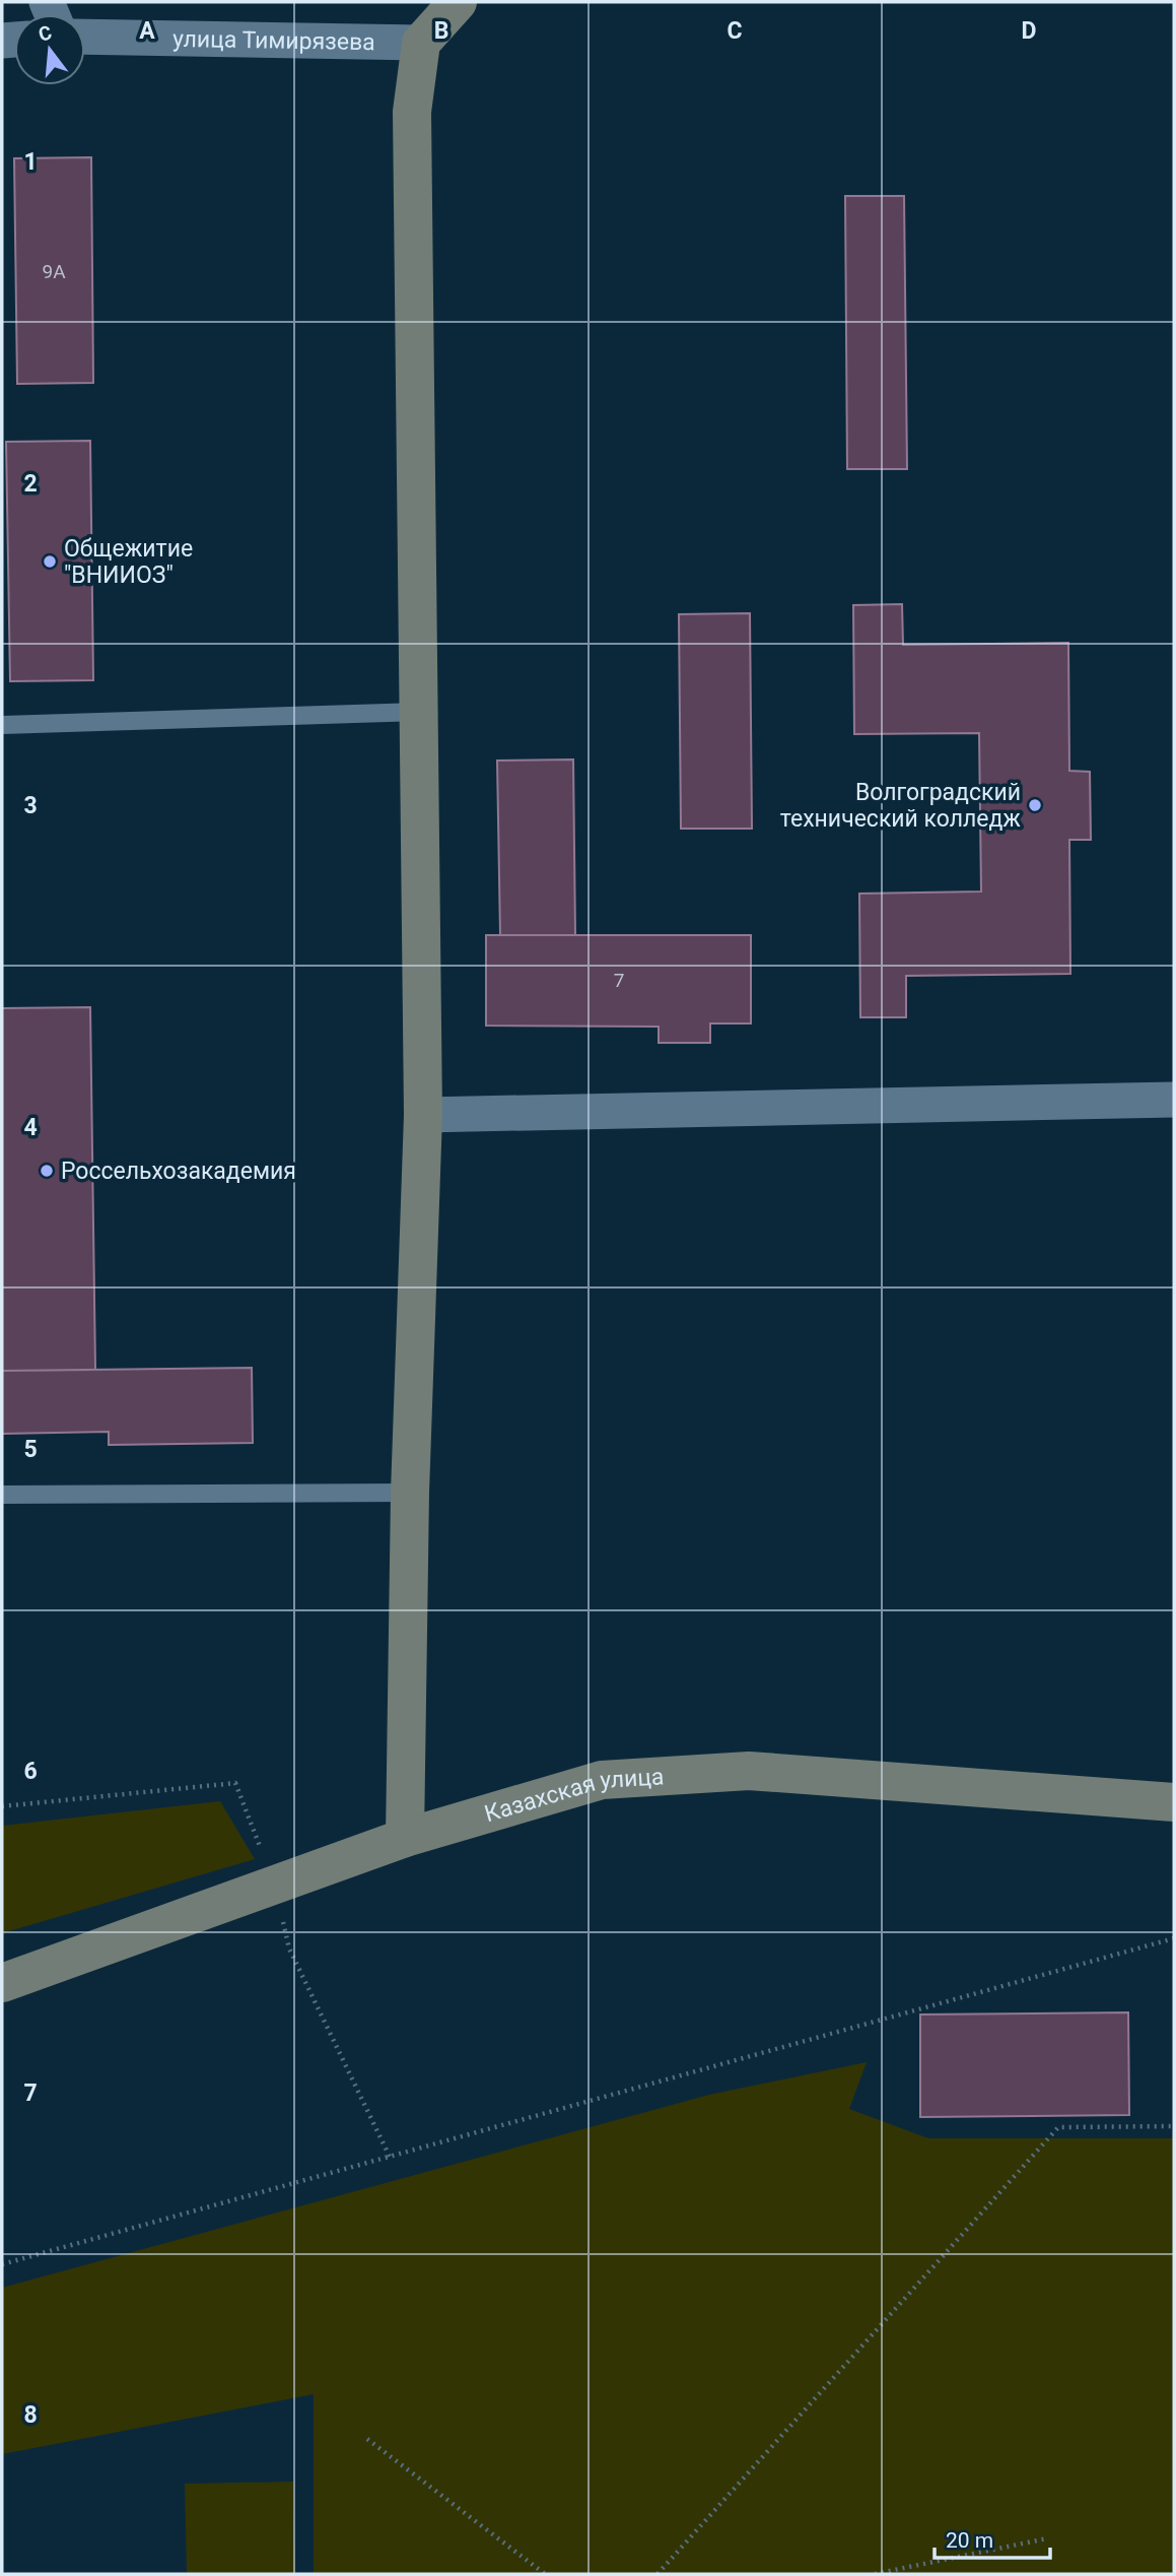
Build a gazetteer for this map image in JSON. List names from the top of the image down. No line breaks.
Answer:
{"streets":{"street":["улица Тимирязева","Казахская улица"]},"places":["Общежитие \"ВНИИОЗ\"","Волгоградский технический колледж","Россельхозакадемия"],"house_numbers":["9А","7"],"scale_bar":"20 m","north":"top","grid":{"columns":["A","B","C","D"],"rows":["1","2","3","4","5","6","7","8"]}}
